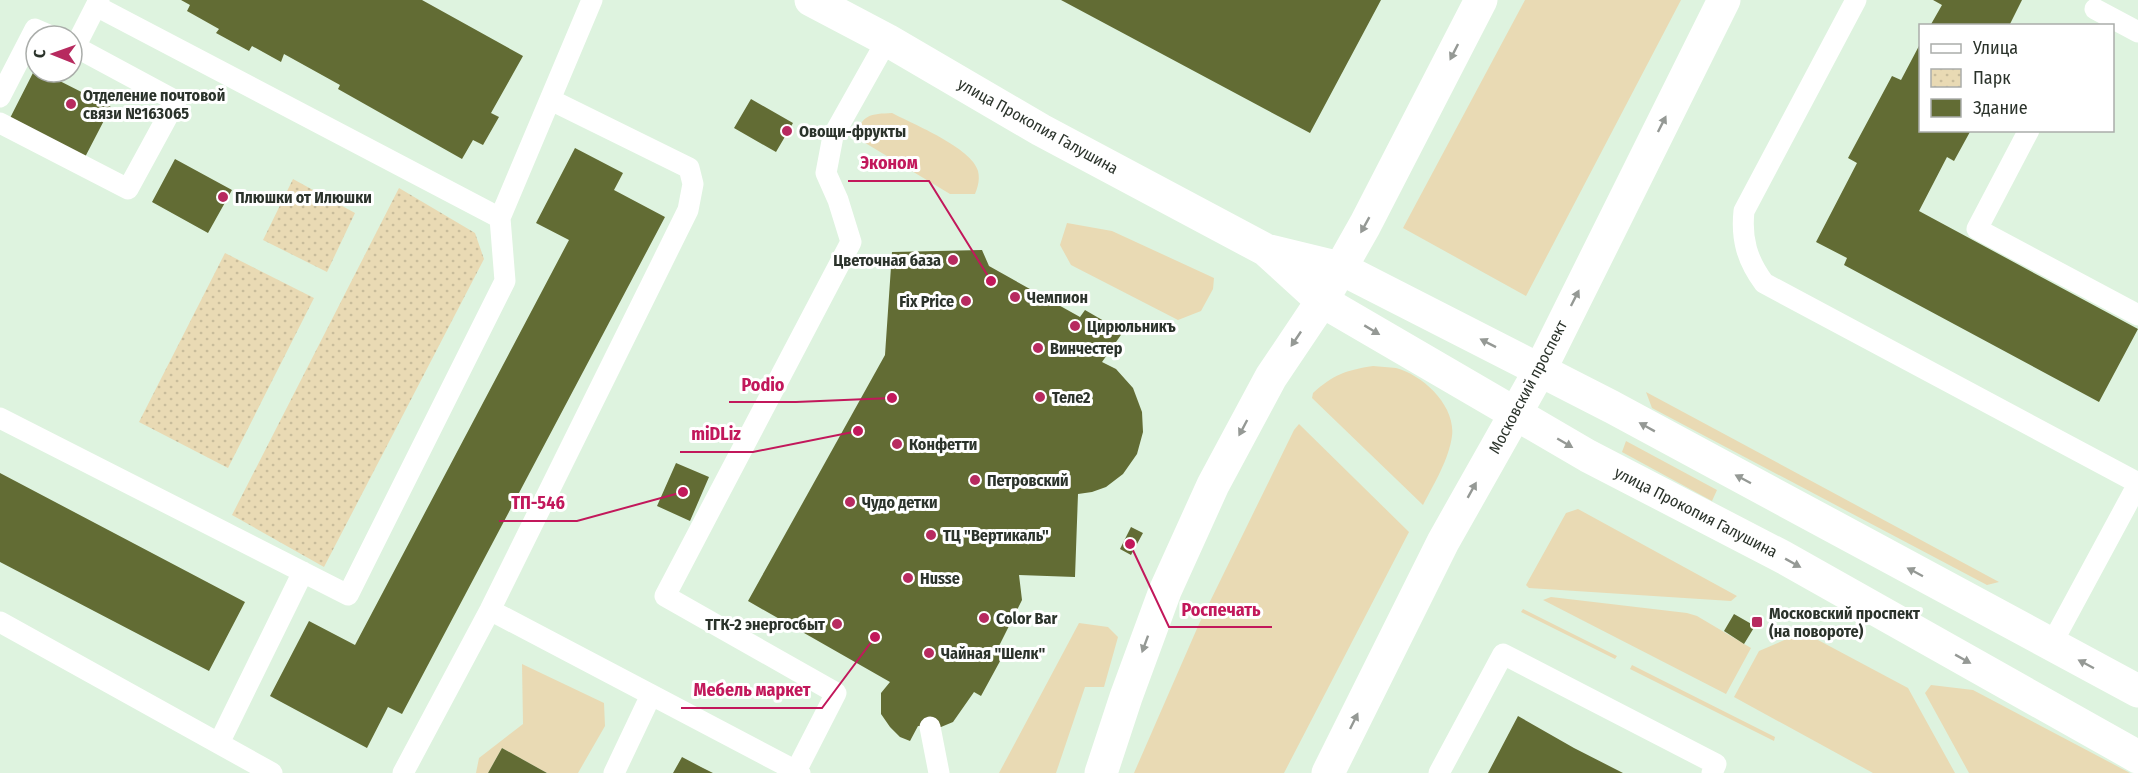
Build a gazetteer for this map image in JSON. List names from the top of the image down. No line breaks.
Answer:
{"streets":{"main road":["улица Прокопия Галушина","Московский проспект"]},"crossings":[["улица Прокопия Галушина","Московский проспект"]],"places":{"other":["Отделение почтовой связи №163065","Овощи-фрукты","Плюшки от Илюшки","Цветочная база","Эконом","Чемпион","Fix Price","Цирюльникъ","Винчестер","Теле2","Podio","miDLiz","Конфетти","Петровский","ТП-546","Чудо детки","ТЦ \"Вертикаль\"","Роспечать","Husse","Color Bar","ТГК-2 энергосбыт","Мебель маркет","Чайная \"Шелк\""],"transit":["Московский проспект (на повороте)"]},"legend":["Улица","Парк","Здание"],"north":"left"}
